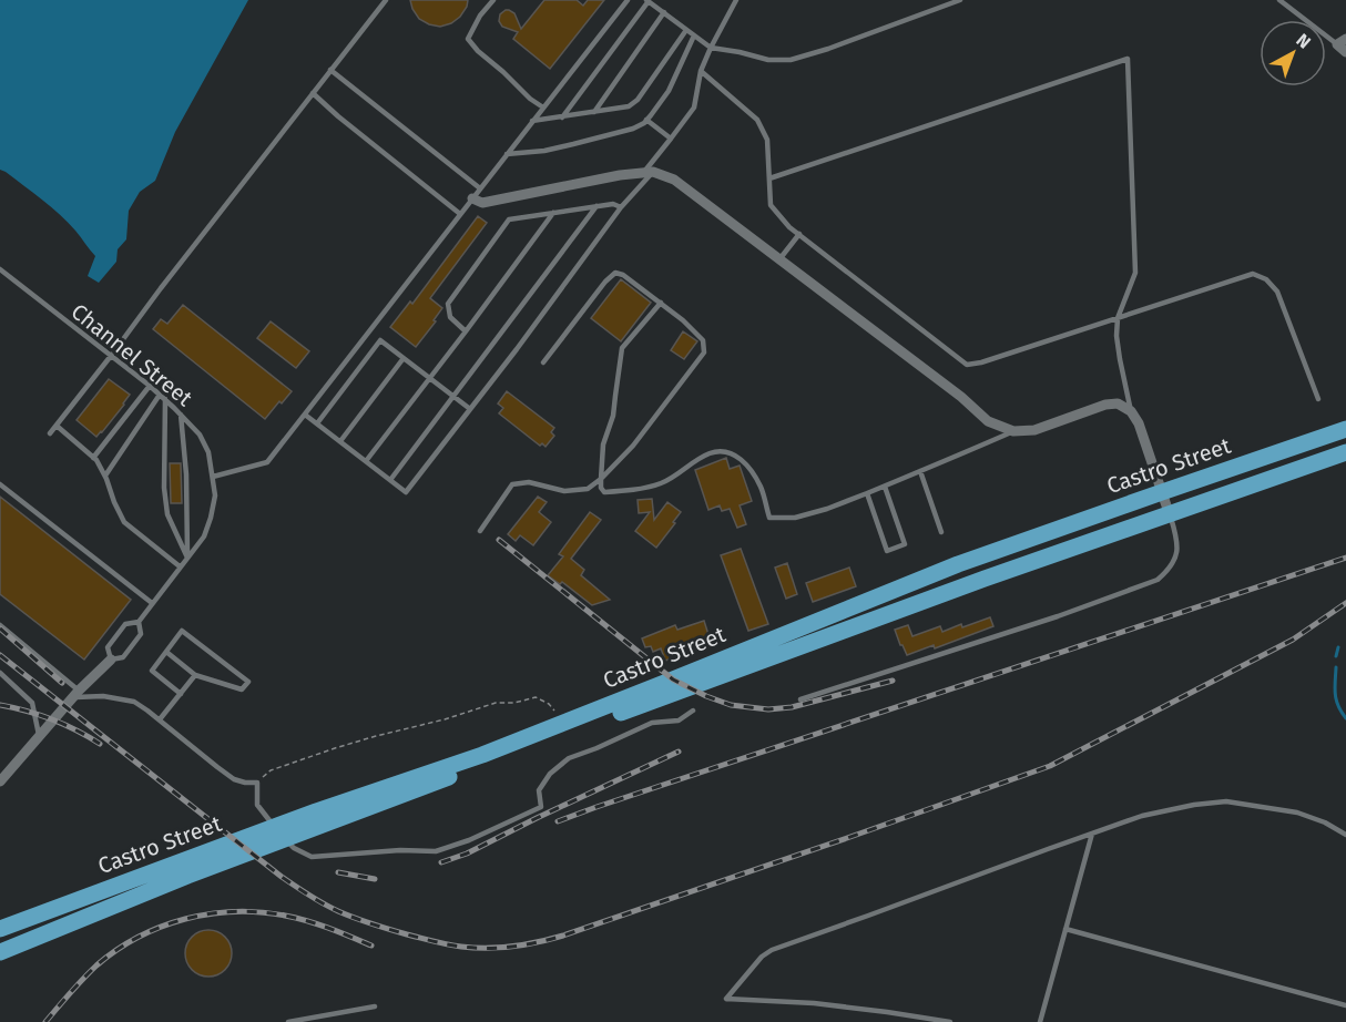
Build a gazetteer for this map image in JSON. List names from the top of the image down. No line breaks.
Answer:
{"streets":{"main road":["Castro Street"],"lane":["Channel Street"]},"north":"top right"}
